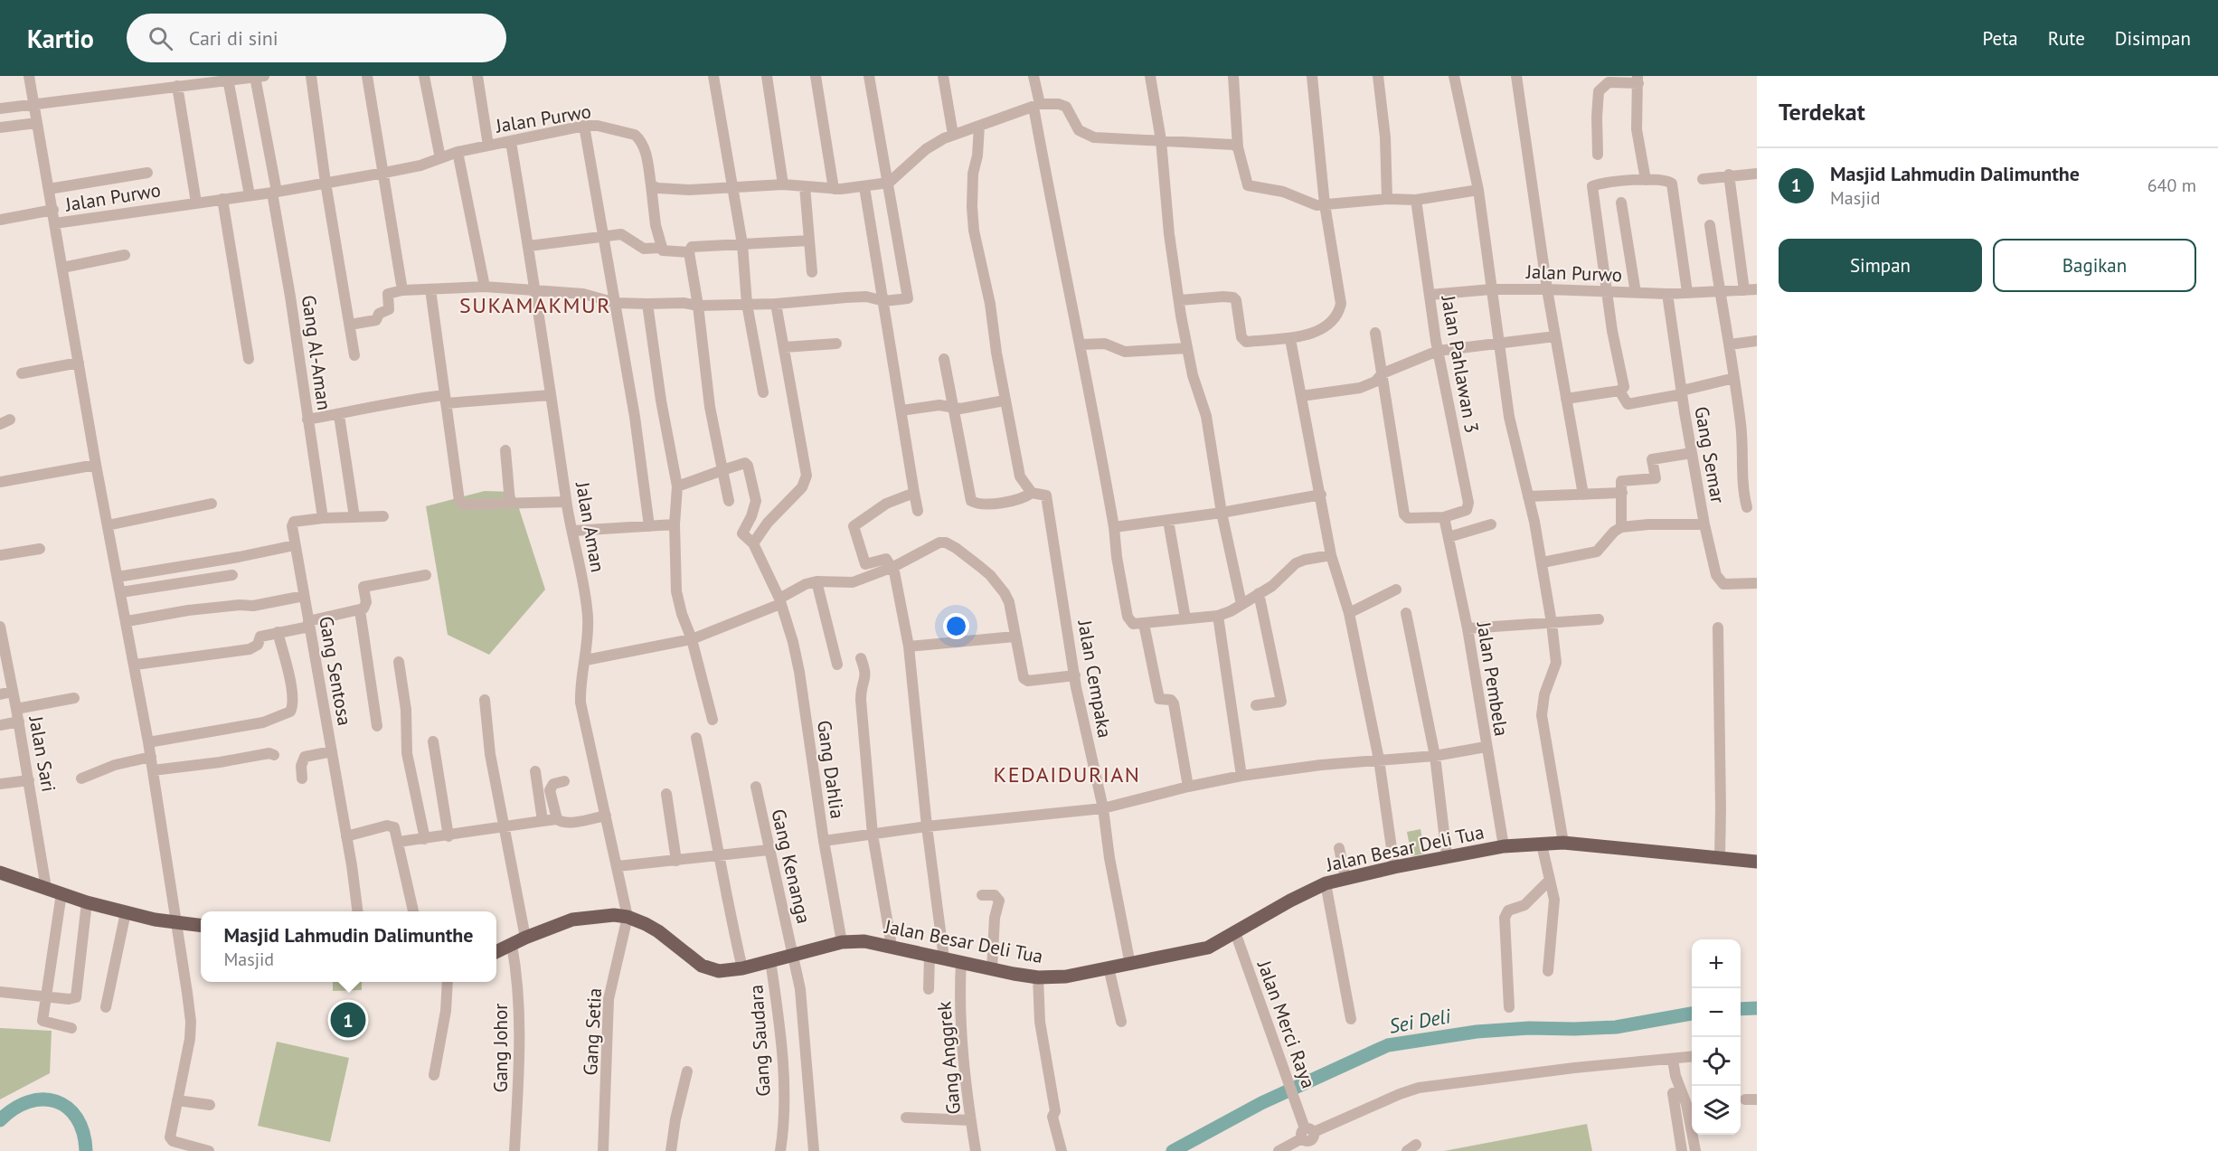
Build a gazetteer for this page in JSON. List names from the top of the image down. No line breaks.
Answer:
{"streets":{"main road":["Jalan Besar Deli Tua"],"street":["Jalan Purwo","Gang Al-Aman","Jalan Pahlawan 3","Gang Semar","Jalan Aman","Gang Sentosa","Jalan Cempaka","Jalan Pembela","Jalan Sari","Gang Dahlia","Gang Kenanga","Jalan Merci Raya","Gang Setia","Gang Saudara","Gang Johor","Gang Anggrek"]},"crossings":[["Jalan Purwo","Gang Al-Aman"],["Jalan Purwo","Jalan Pahlawan 3"],["Jalan Purwo","Gang Semar"],["Jalan Purwo","Jalan Aman"],["Gang Al-Aman","Gang Sentosa"],["Jalan Pahlawan 3","Jalan Pembela"],["Jalan Aman","Jalan Besar Deli Tua"],["Jalan Aman","Gang Setia"],["Jalan Cempaka","Jalan Besar Deli Tua"],["Jalan Pembela","Jalan Besar Deli Tua"],["Gang Dahlia","Jalan Besar Deli Tua"],["Jalan Besar Deli Tua","Gang Kenanga"],["Jalan Besar Deli Tua","Jalan Merci Raya"],["Jalan Besar Deli Tua","Gang Setia"],["Jalan Besar Deli Tua","Gang Saudara"],["Jalan Besar Deli Tua","Gang Johor"],["Jalan Besar Deli Tua","Gang Anggrek"]],"districts":["SUKAMAKMUR","KEDAIDURIAN"],"water":["Sei Deli"],"page":{"header":"Kartio","search":"Cari di sini","nav":["Peta","Rute","Disimpan"],"heading":"Terdekat","list":[{"mark":"1","name":"Masjid Lahmudin Dalimunthe","note":"Masjid","value":"640 m"}],"buttons":["Simpan","Bagikan"],"popup":["Masjid Lahmudin Dalimunthe","Masjid"],"map_buttons":["+","−"],"pins":"1"}}
